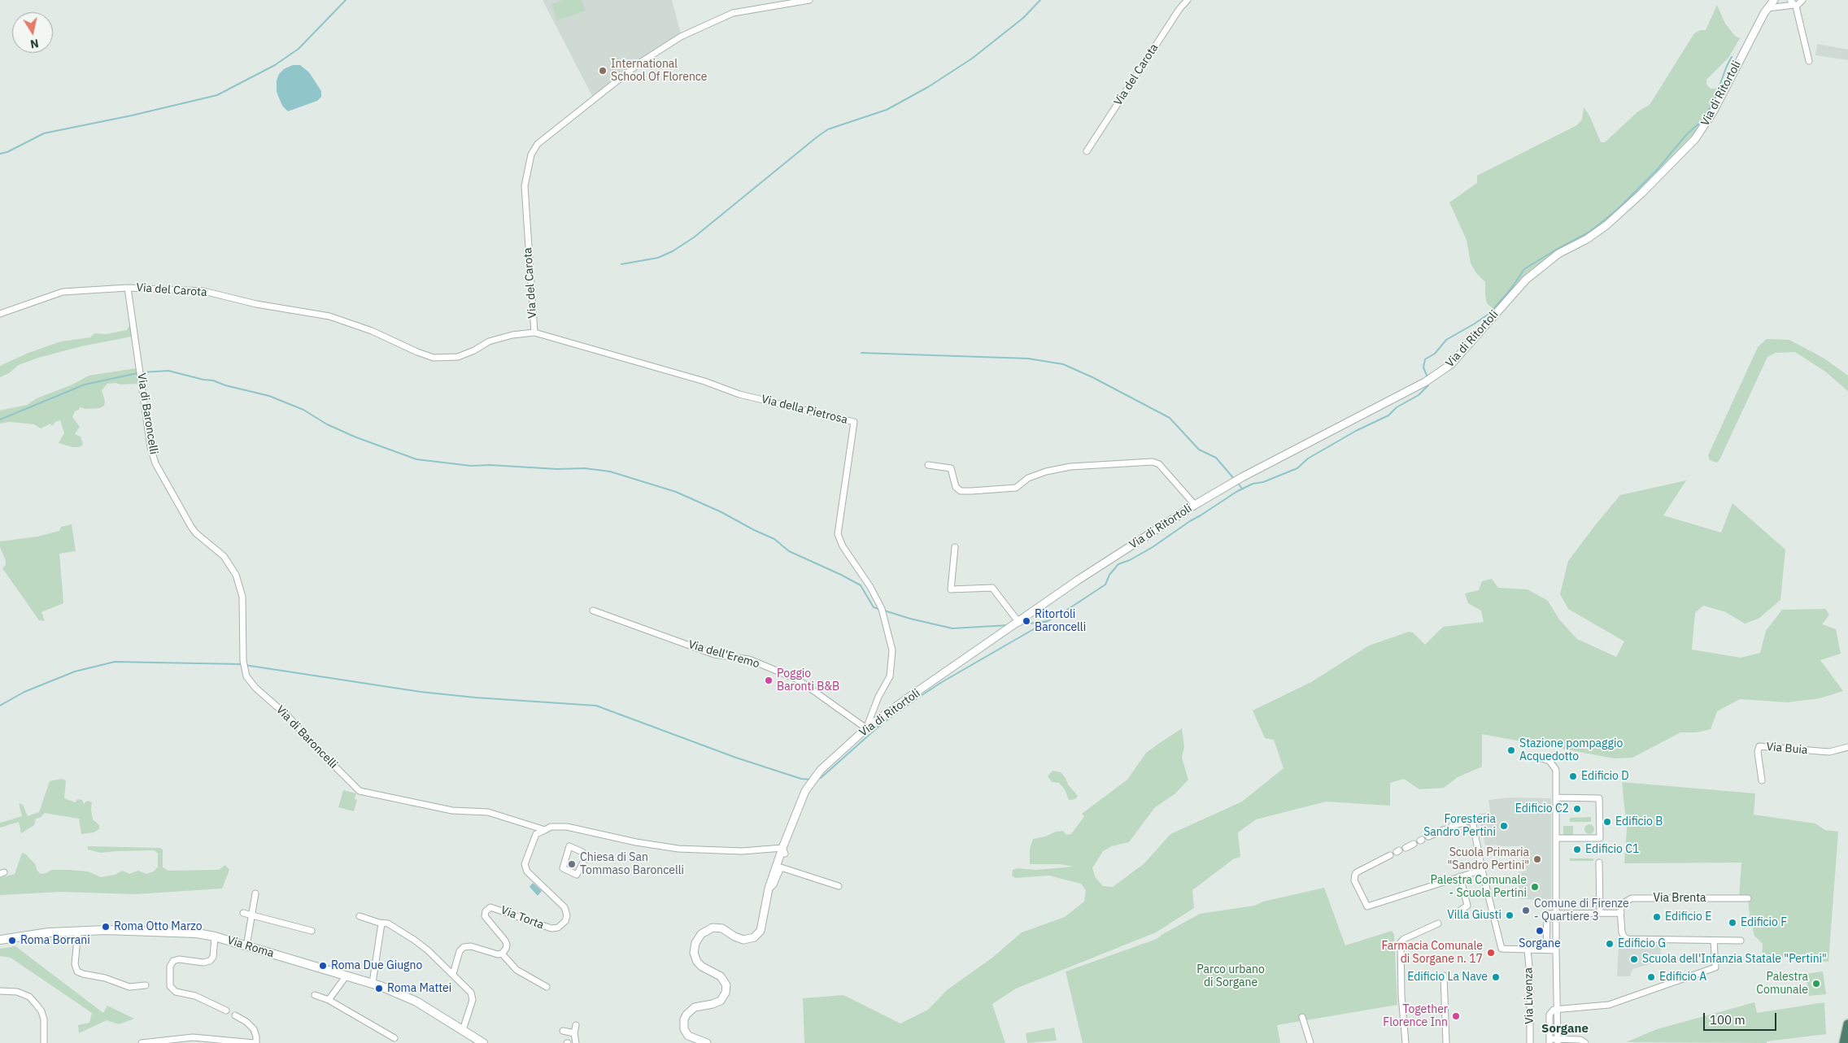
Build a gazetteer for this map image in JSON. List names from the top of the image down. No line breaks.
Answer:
{"streets":{"main road":["Via Roma"],"street":["Via del Carota","Via di Ritortoli","Via della Pietrosa","Via di Baroncelli","Via dell'Eremo","Via Buia","Via Brenta","Via Torta","Via Livenza"]},"crossings":[["Via del Carota","Via della Pietrosa"],["Via del Carota","Via di Baroncelli"],["Via di Ritortoli","Via della Pietrosa"],["Via di Ritortoli","Via di Baroncelli"],["Via di Ritortoli","Via dell'Eremo"],["Via della Pietrosa","Via dell'Eremo"],["Via di Baroncelli","Via Torta"]],"districts":["Sorgane"],"parks":["Parco urbano di Sorgane"],"places":["International School Of Florence","Ritortoli Baroncelli","Poggio Baronti B&B","Stazione pompaggio Acquedotto","Edificio D","Edificio C2","Edificio B","Foresteria Sandro Pertini","Edificio C1","Scuola Primaria \"Sandro Pertini\"","Chiesa di San Tommaso Baroncelli","Palestra Comunale - Scuola Pertini","Comune di Firenze - Quartiere 3","Villa Giusti","Edificio E","Edificio F","Roma Otto Marzo","Sorgane","Roma Borrani","Edificio G","Farmacia Comunale di Sorgane n. 17","Scuola dell'Infanzia Statale \"Pertini\"","Roma Due Giugno","Edificio La Nave","Edificio A","Palestra Comunale","Roma Mattei","Together Florence Inn"],"scale_bar":"100 m","north":"bottom"}
